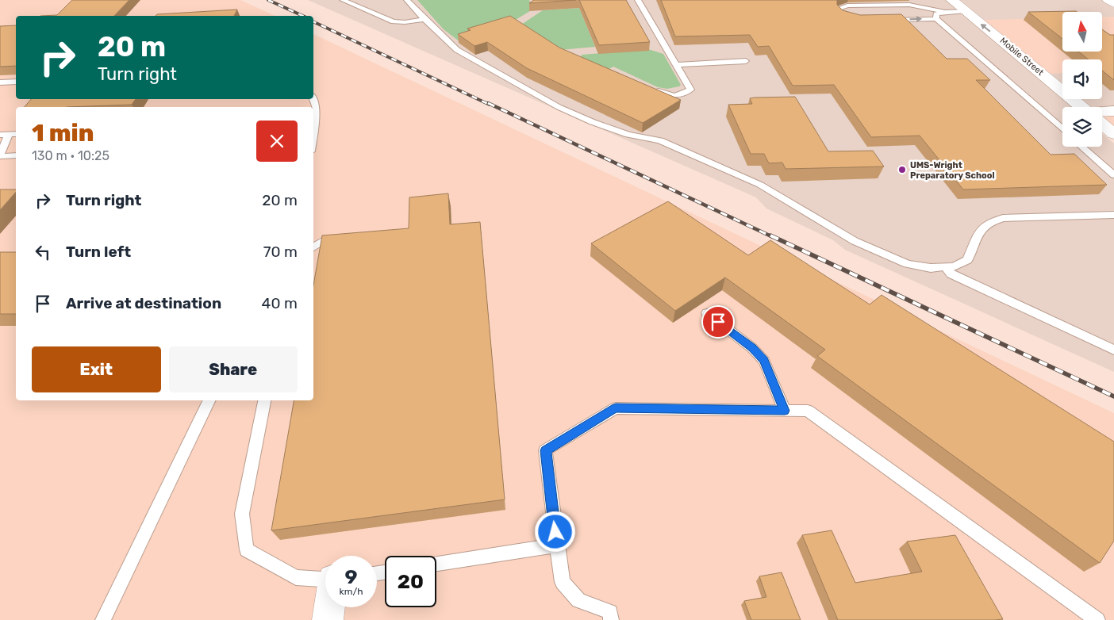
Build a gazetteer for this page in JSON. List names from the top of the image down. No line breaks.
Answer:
{"streets":{"street":["Mobile Street"]},"one_way":["Mobile Street"],"places":["UMS-Wright Preparatory School"],"north":"top","page":{"turn":["20 m","Turn right"],"heading":["1 min","130 m · 10:25"],"list":[{"name":"Turn right","value":"20 m"},{"name":"Turn left","value":"70 m"},{"name":"Arrive at destination","value":"40 m"}],"buttons":["Exit","Share"],"speed":"9 km/h","limit":"20"}}
